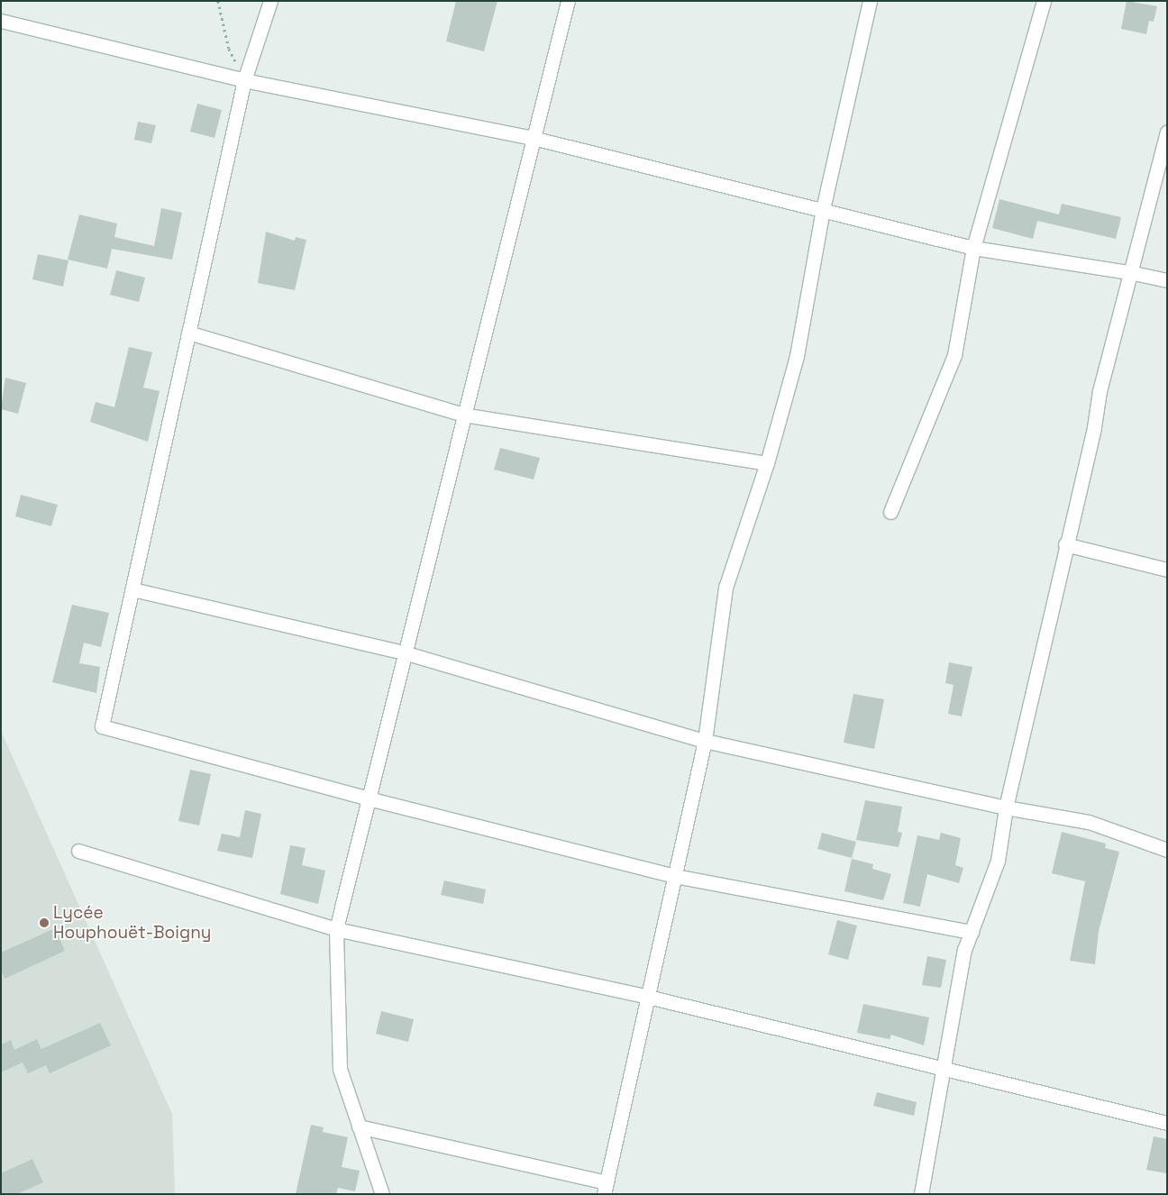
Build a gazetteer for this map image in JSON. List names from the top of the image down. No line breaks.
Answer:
{"places":["Lycée Houphouët-Boigny"]}
